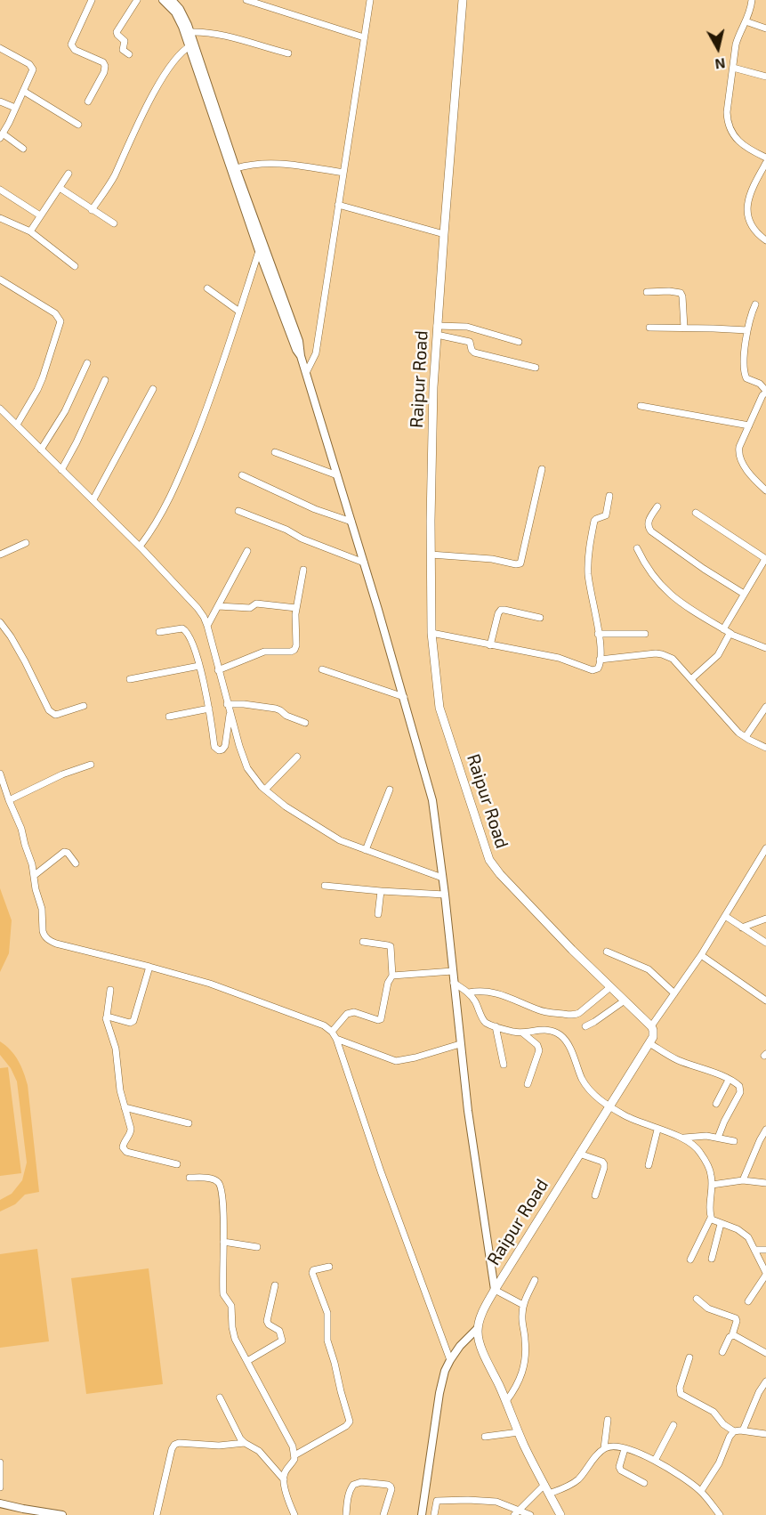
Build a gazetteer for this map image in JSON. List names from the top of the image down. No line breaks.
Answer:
{"streets":{"main road":["Raipur Road"]},"north":"bottom"}
